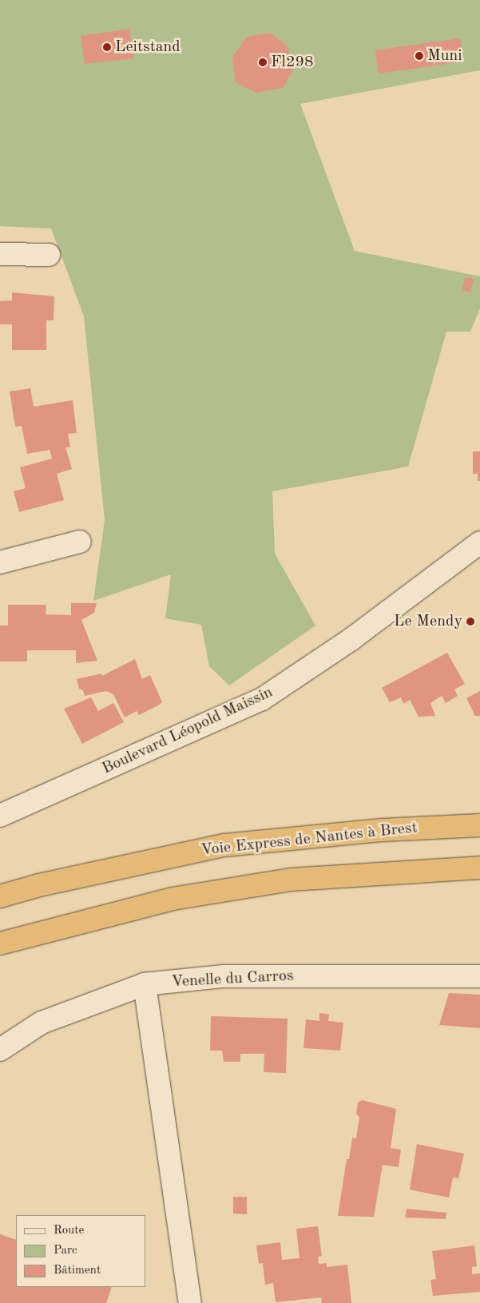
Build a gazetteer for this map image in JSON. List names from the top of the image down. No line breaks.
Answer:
{"streets":{"highway":["Voie Express de Nantes à Brest"],"street":["Boulevard Léopold Maissin","Venelle du Carros"]},"places":["Leitstand","Muni","Fl298","Le Mendy"],"legend":["Route","Parc","Bâtiment"]}
